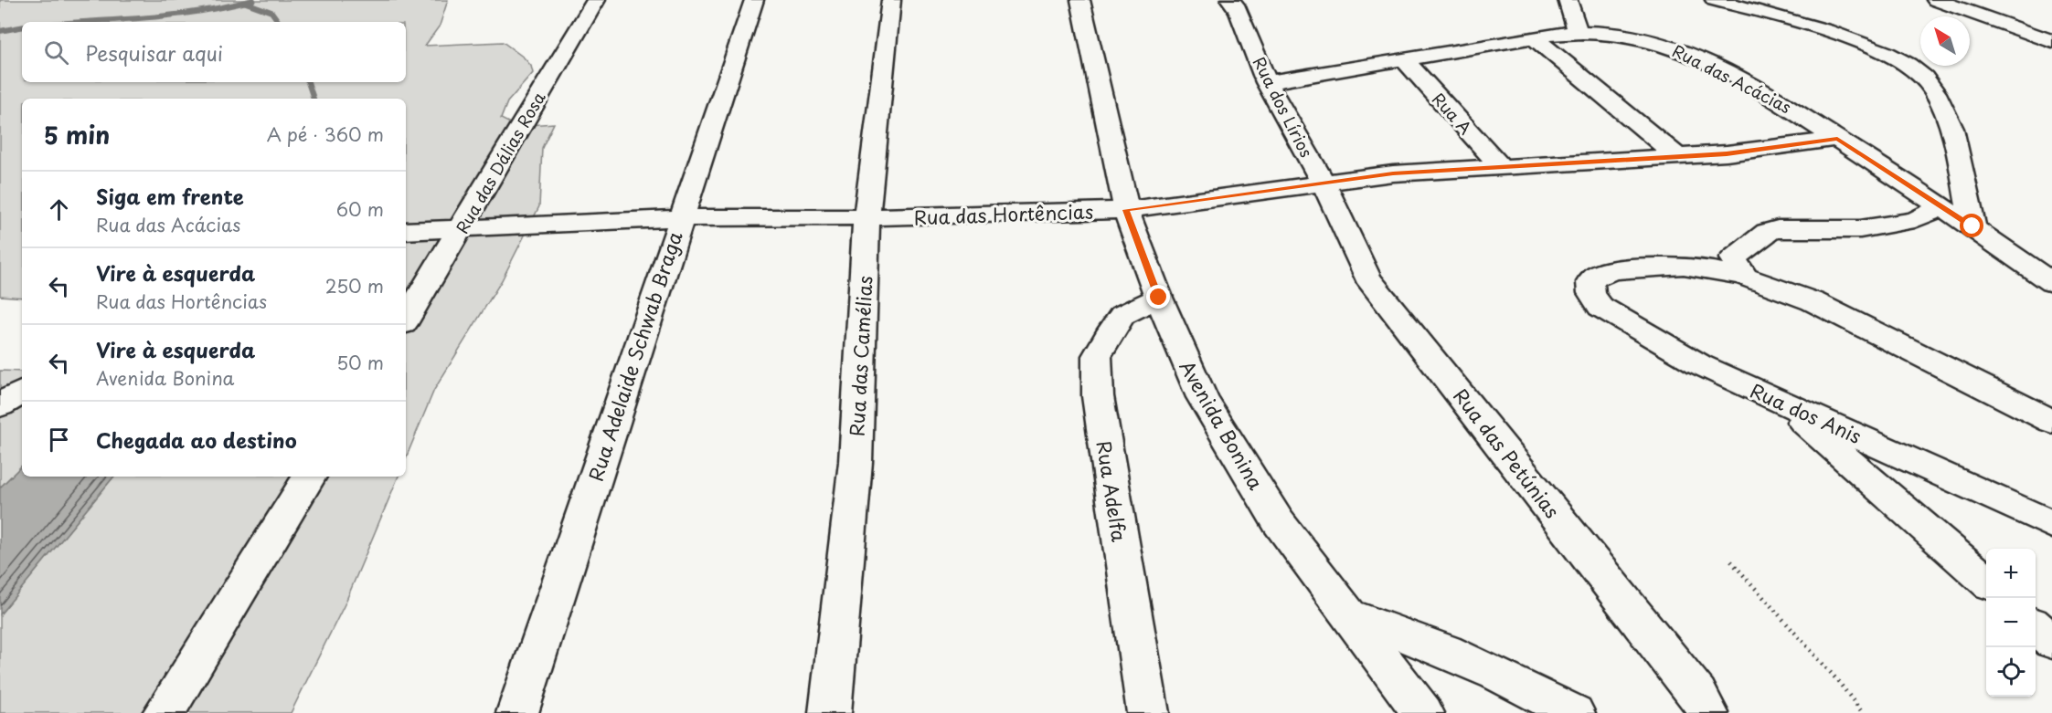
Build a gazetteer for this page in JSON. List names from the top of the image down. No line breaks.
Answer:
{"streets":{"street":["Rua das Acácias","Rua dos Lírios","Rua A","Rua das Dálias Rosa","Rua das Hortências","Rua Adelaide Schwab Braga","Rua das Camélias","Rua dos Anis","Avenida Bonina","Rua das Petúnias","Rua Adelfa"]},"crossings":[["Rua das Acácias","Rua dos Lírios"],["Rua das Acácias","Rua A"],["Rua das Acácias","Rua das Hortências"],["Rua dos Lírios","Rua das Hortências"],["Rua dos Lírios","Rua das Petúnias"],["Rua A","Rua das Hortências"],["Rua das Dálias Rosa","Rua das Hortências"],["Rua das Hortências","Rua Adelaide Schwab Braga"],["Rua das Hortências","Rua das Camélias"],["Rua das Hortências","Avenida Bonina"],["Rua das Hortências","Rua das Petúnias"],["Avenida Bonina","Rua Adelfa"]],"north":"top left","page":{"search":"Pesquisar aqui","heading":["5 min","A pé · 360 m"],"list":[["Siga em frente","Rua das Acácias","60 m"],["Vire à esquerda","Rua das Hortências","250 m"],["Vire à esquerda","Avenida Bonina","50 m"],"Chegada ao destino"],"map_buttons":["+","−"]}}
